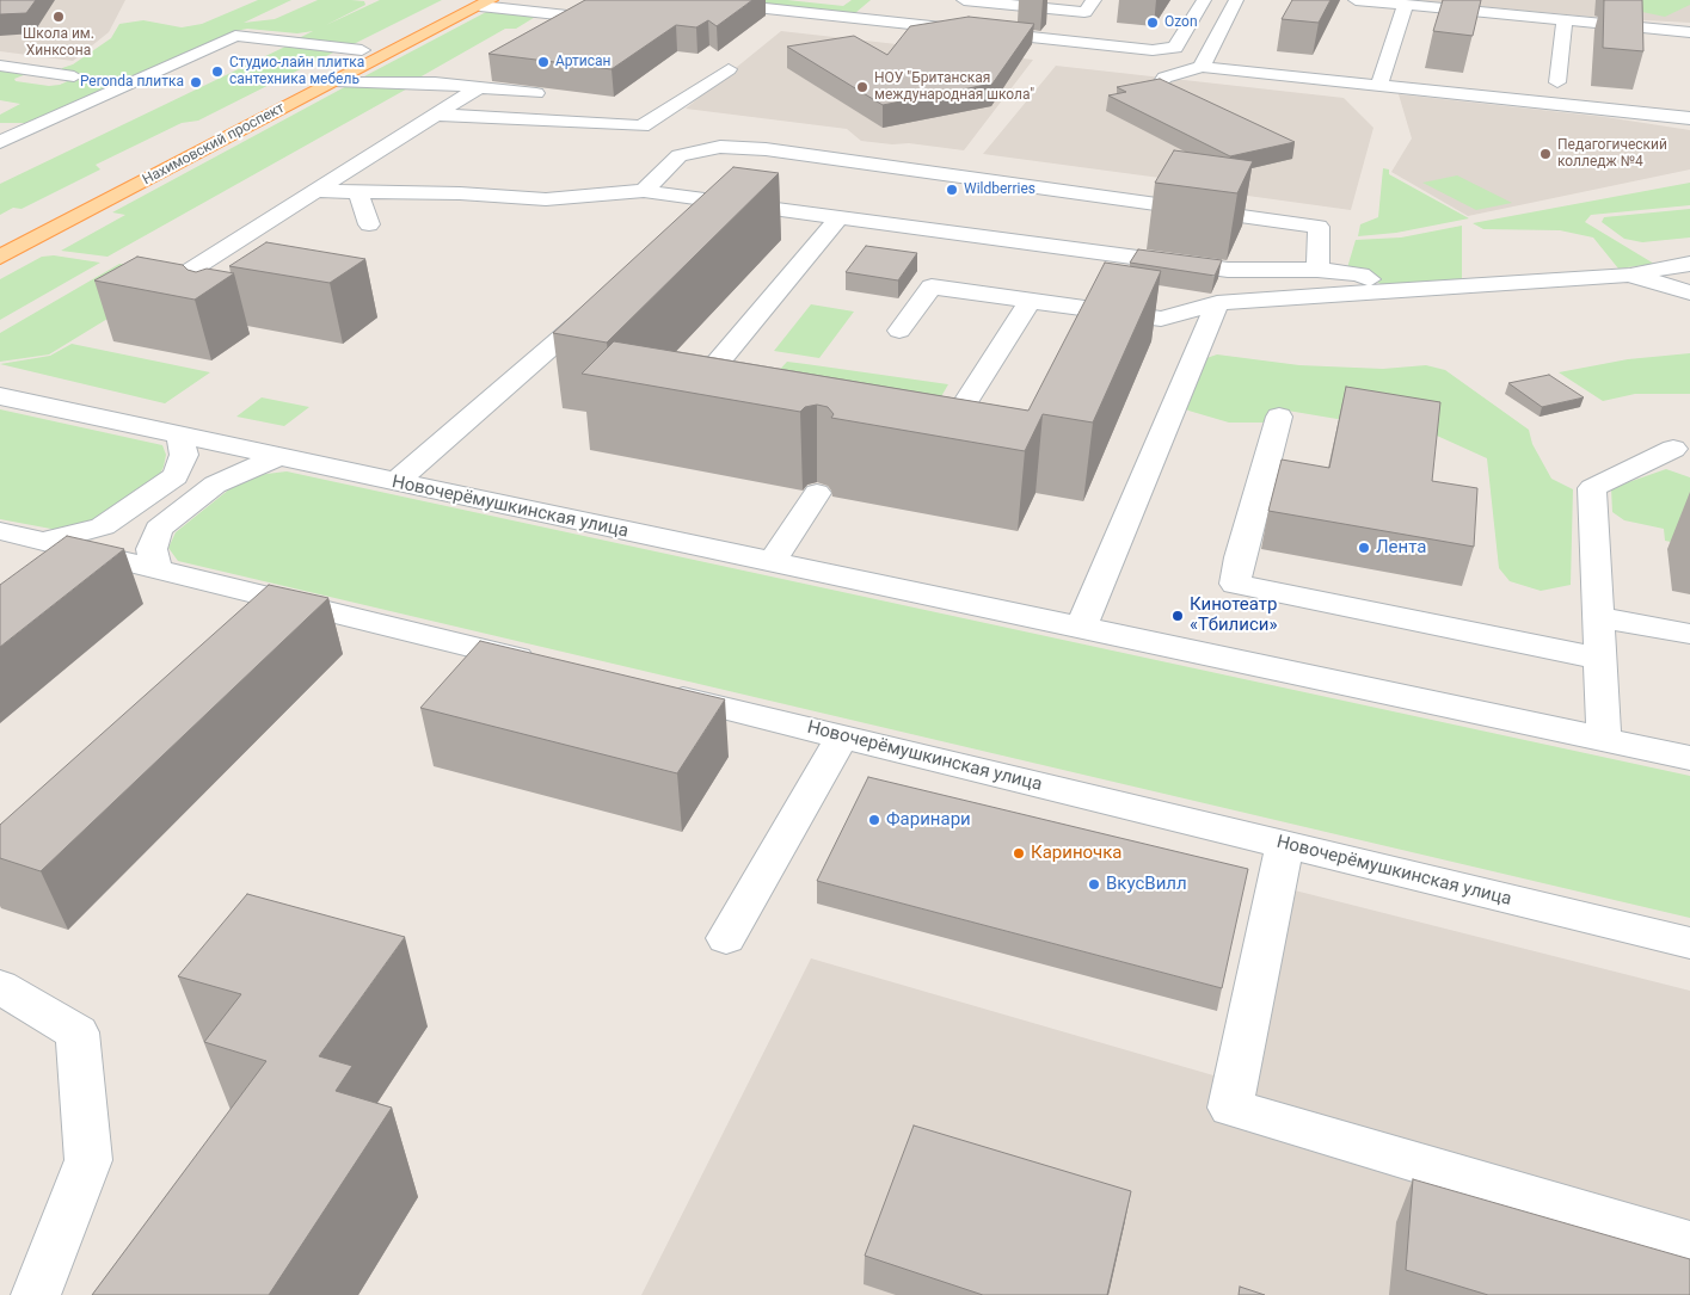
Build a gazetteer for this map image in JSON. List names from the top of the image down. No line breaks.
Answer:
{"streets":{"main road":["Нахимовский проспект"],"street":["Новочерёмушкинская улица"]},"places":["Школа им. Хинксона","Ozon","Артисан","Студио-лайн плитка сантехника мебель","Peronda плитка","НОУ \"Британская международная школа\"","Педагогический колледж №4","Wildberries","Лента","Кинотеатр «Тбилиси»","Фаринари","Кариночка","ВкусВилл"]}
